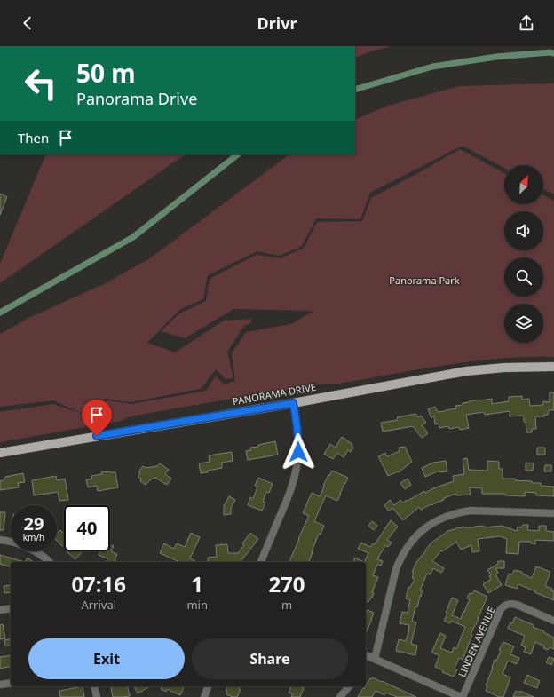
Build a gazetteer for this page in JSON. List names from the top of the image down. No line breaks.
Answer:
{"streets":{"main road":["PANORAMA DRIVE"],"street":["LINDEN AVENUE"]},"parks":["Panorama Park"],"north":"top right","page":{"header":"Drivr","turn":["50 m","Panorama Drive"],"then":"Then","speed":"29 km/h","limit":"40","eta":["07:16","Arrival","1","min","270","m"],"buttons":["Exit","Share"]}}
